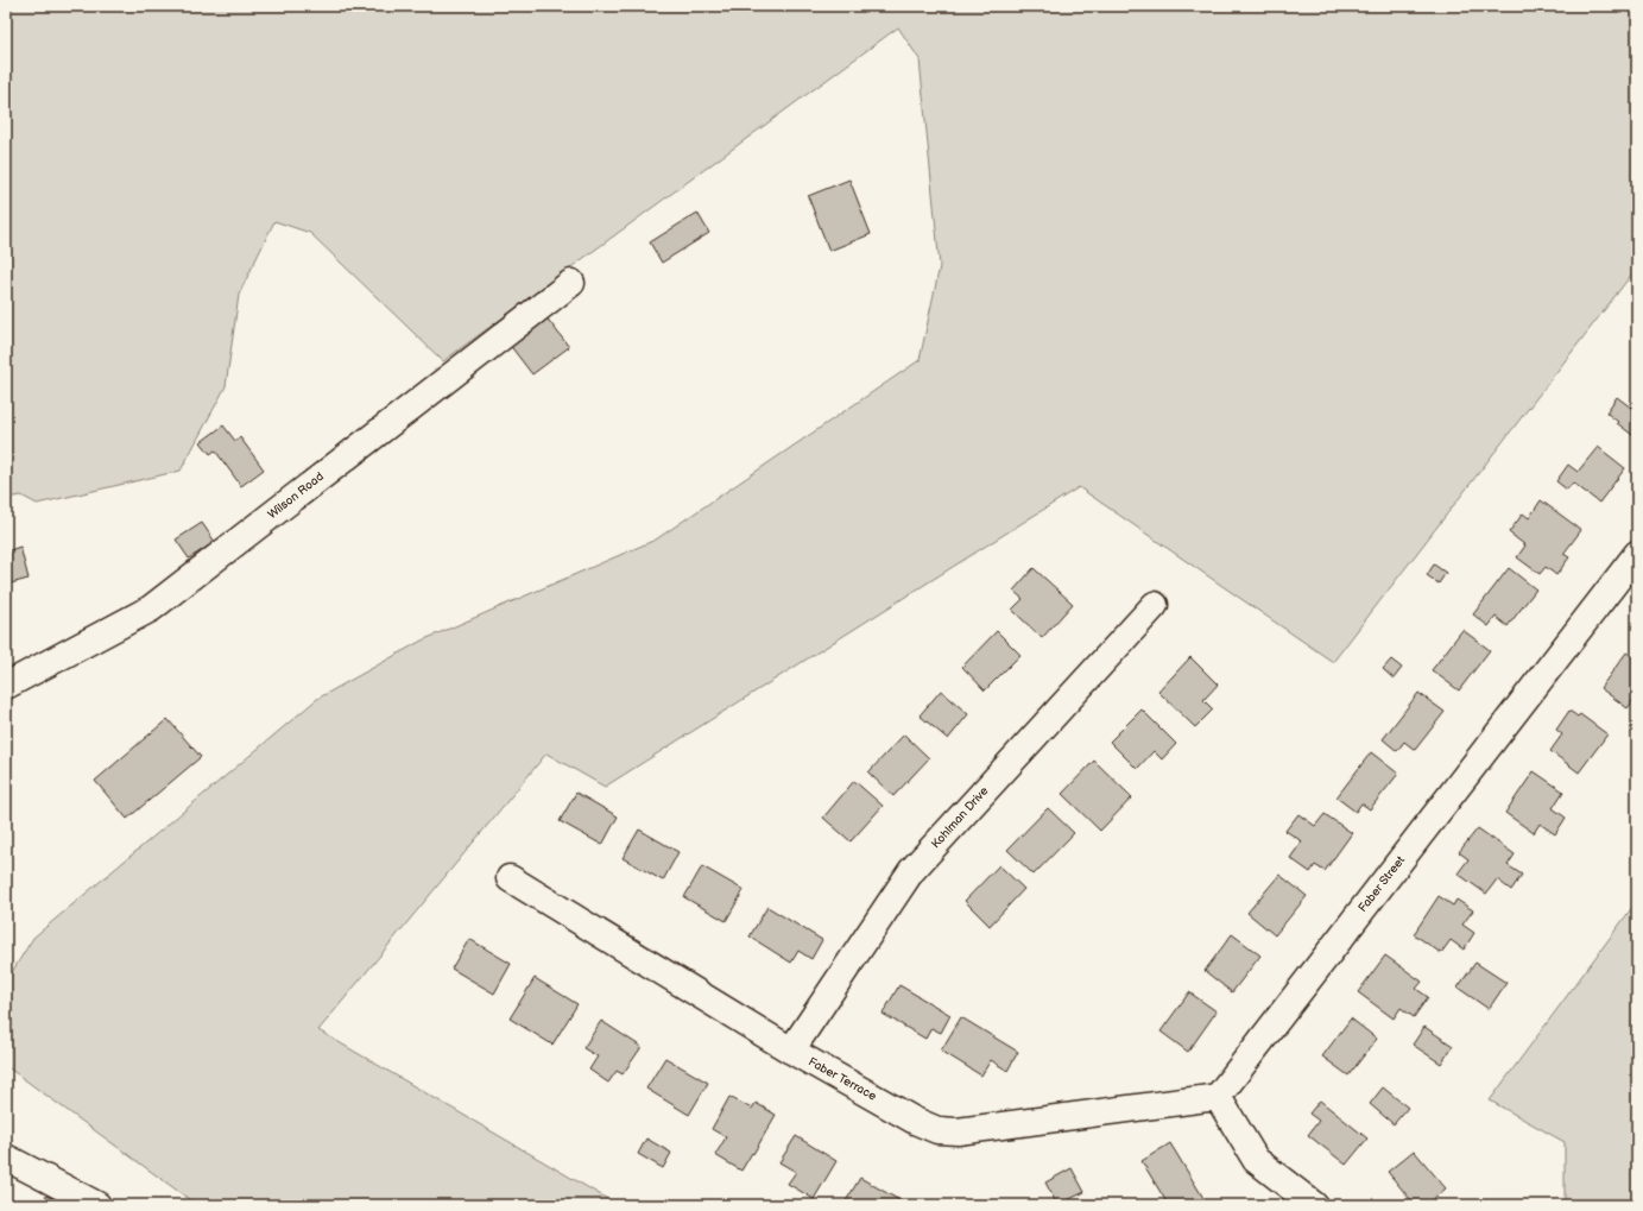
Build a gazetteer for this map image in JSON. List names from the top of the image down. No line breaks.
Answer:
{"streets":{"street":["Wilson Road","Kohlman Drive","Faber Street","Faber Terrace"]},"crossings":[["Kohlman Drive","Faber Terrace"],["Faber Street","Faber Terrace"]]}
